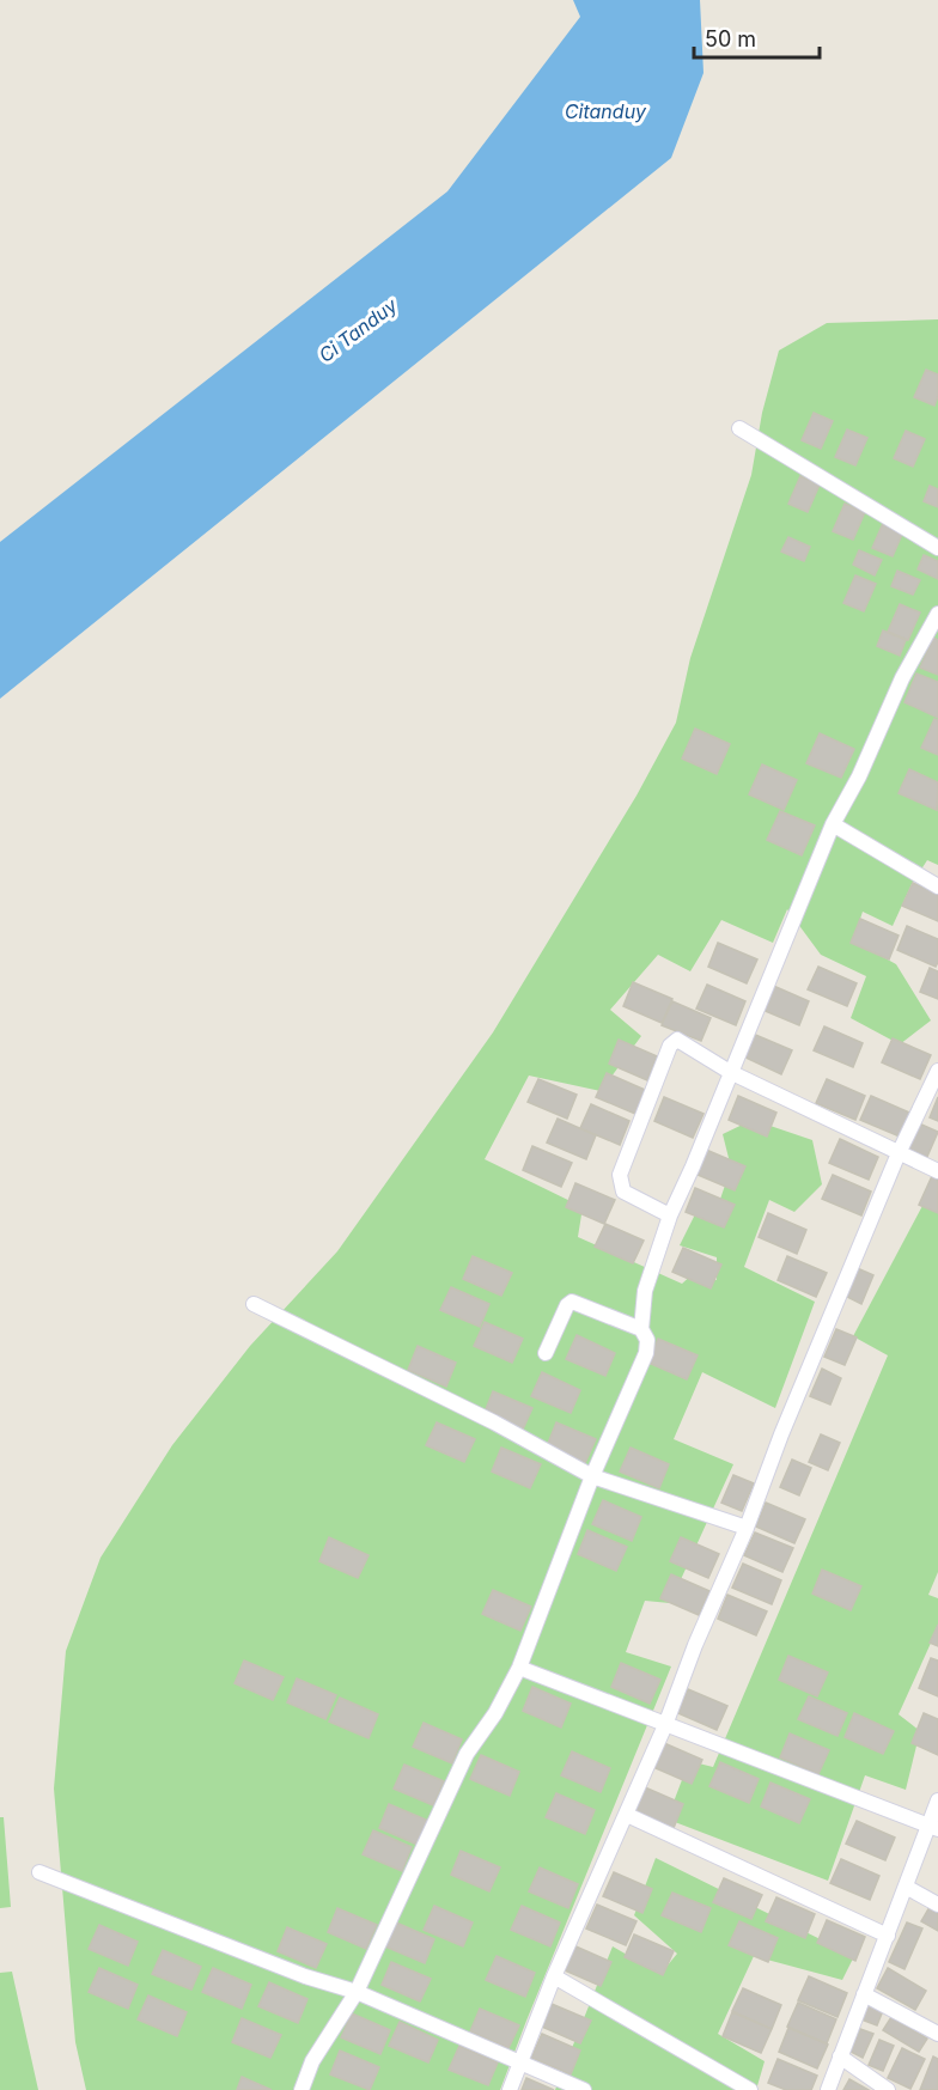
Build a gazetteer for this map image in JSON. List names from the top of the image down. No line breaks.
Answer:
{"water":["Citanduy","Ci Tanduy"],"scale_bar":"50 m"}
